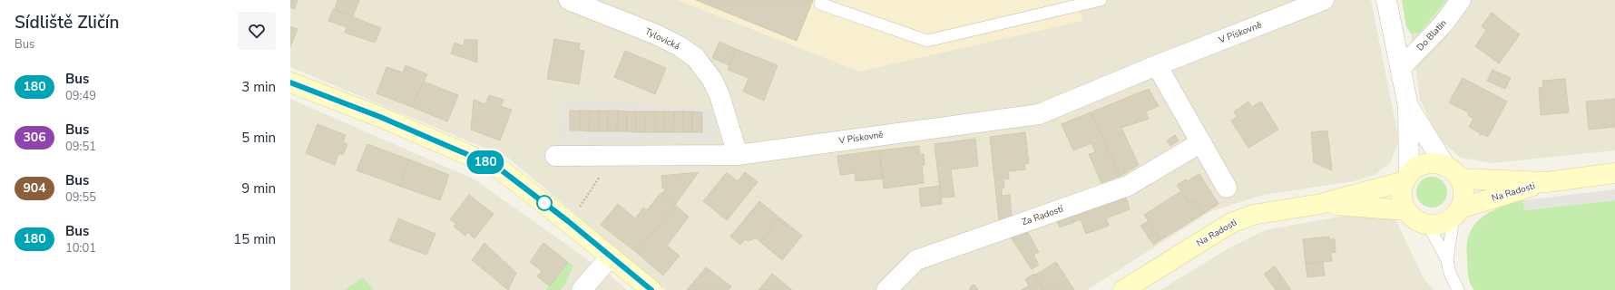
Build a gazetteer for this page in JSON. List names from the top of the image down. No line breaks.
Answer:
{"streets":{"main road":["Na Radosti"],"street":["V Pískovně","Do Blatin","Tylovická","Za Radostí"]},"crossings":[["V Pískovně","Tylovická"]],"lines":["bus line 180"],"page":{"heading":["Sídliště Zličín","Bus"],"on_map":"180","list":[{"mark":"180","name":"Bus","note":"09:49","value":"3 min"},{"mark":"306","name":"Bus","note":"09:51","value":"5 min"},{"mark":"904","name":"Bus","note":"09:55","value":"9 min"},{"mark":"180","name":"Bus","note":"10:01","value":"15 min"}]}}
